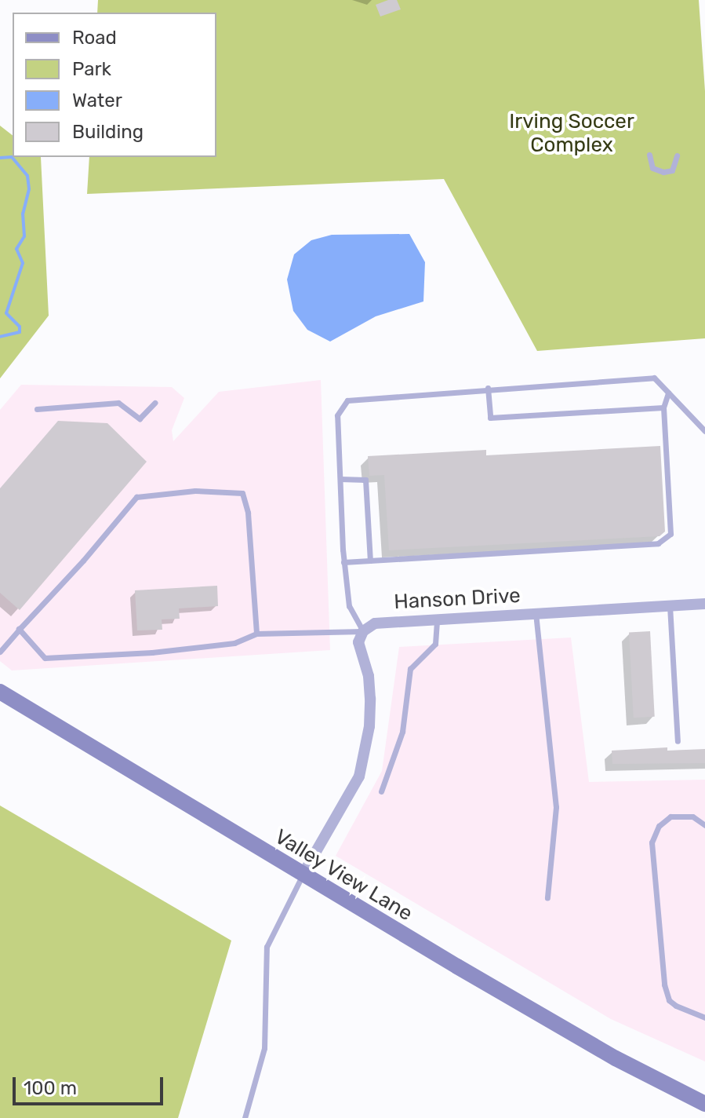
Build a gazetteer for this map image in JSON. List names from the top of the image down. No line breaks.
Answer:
{"streets":{"main road":["Valley View Lane"],"street":["Hanson Drive"]},"parks":["Irving Soccer Complex"],"legend":["Road","Park","Water","Building"],"scale_bar":"100 m"}
